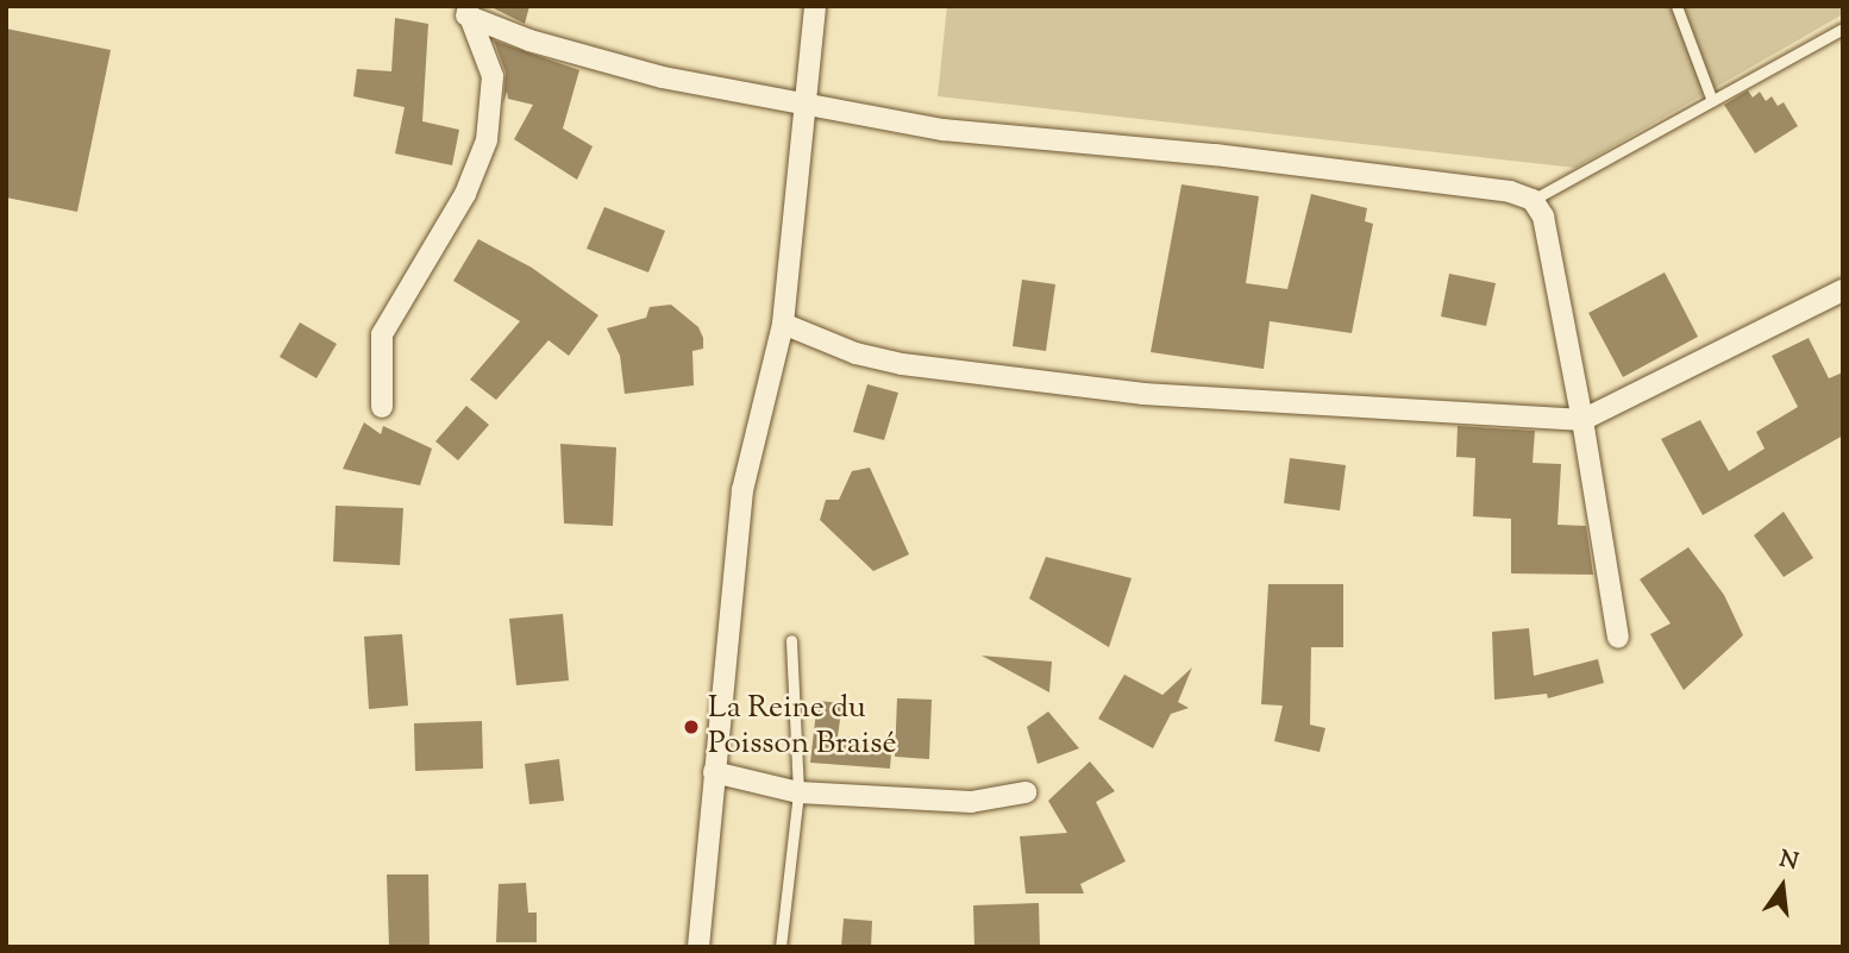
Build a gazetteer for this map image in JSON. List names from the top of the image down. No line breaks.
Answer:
{"places":["La Reine du Poisson Braisé"],"north":"top"}
